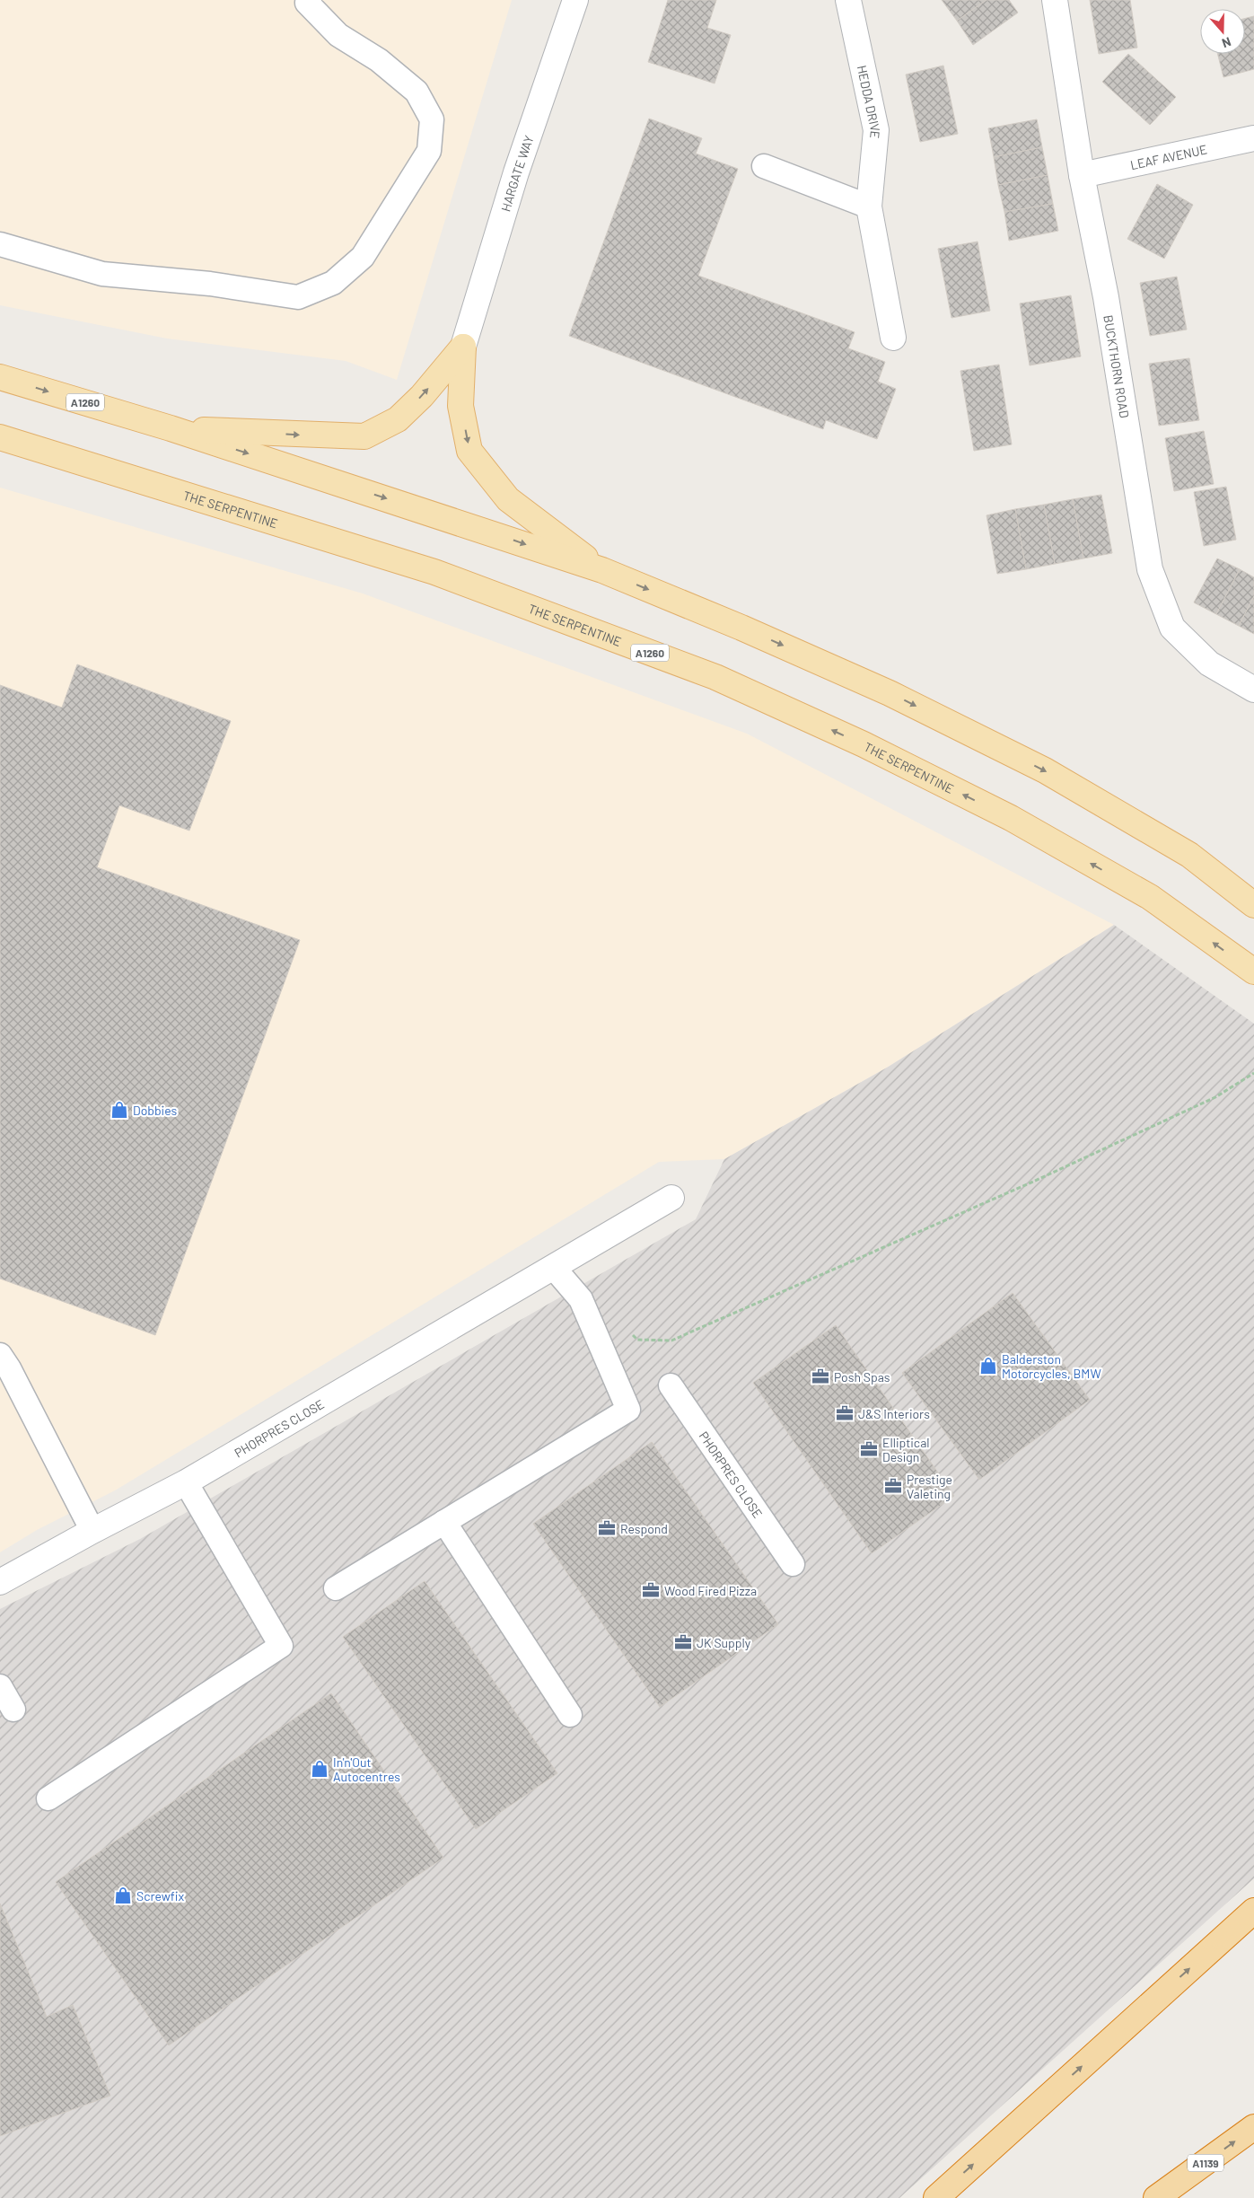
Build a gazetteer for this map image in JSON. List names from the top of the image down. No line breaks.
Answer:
{"streets":{"highway":["A1139"],"main road":["A1260","THE SERPENTINE"],"street":["HEDDA DRIVE","LEAF AVENUE","HARGATE WAY","BUCKTHORN ROAD","PHORPRES CLOSE"]},"crossings":[["LEAF AVENUE","BUCKTHORN ROAD"]],"places":{"shop":["Dobbies","Balderston Motorcycles, BMW","In'n'Out Autocentres","Screwfix"],"office":["Posh Spas","J&S Interiors","Elliptical Design","Prestige Valeting","Respond","Wood Fired Pizza","JK Supply"]},"north":"bottom"}
